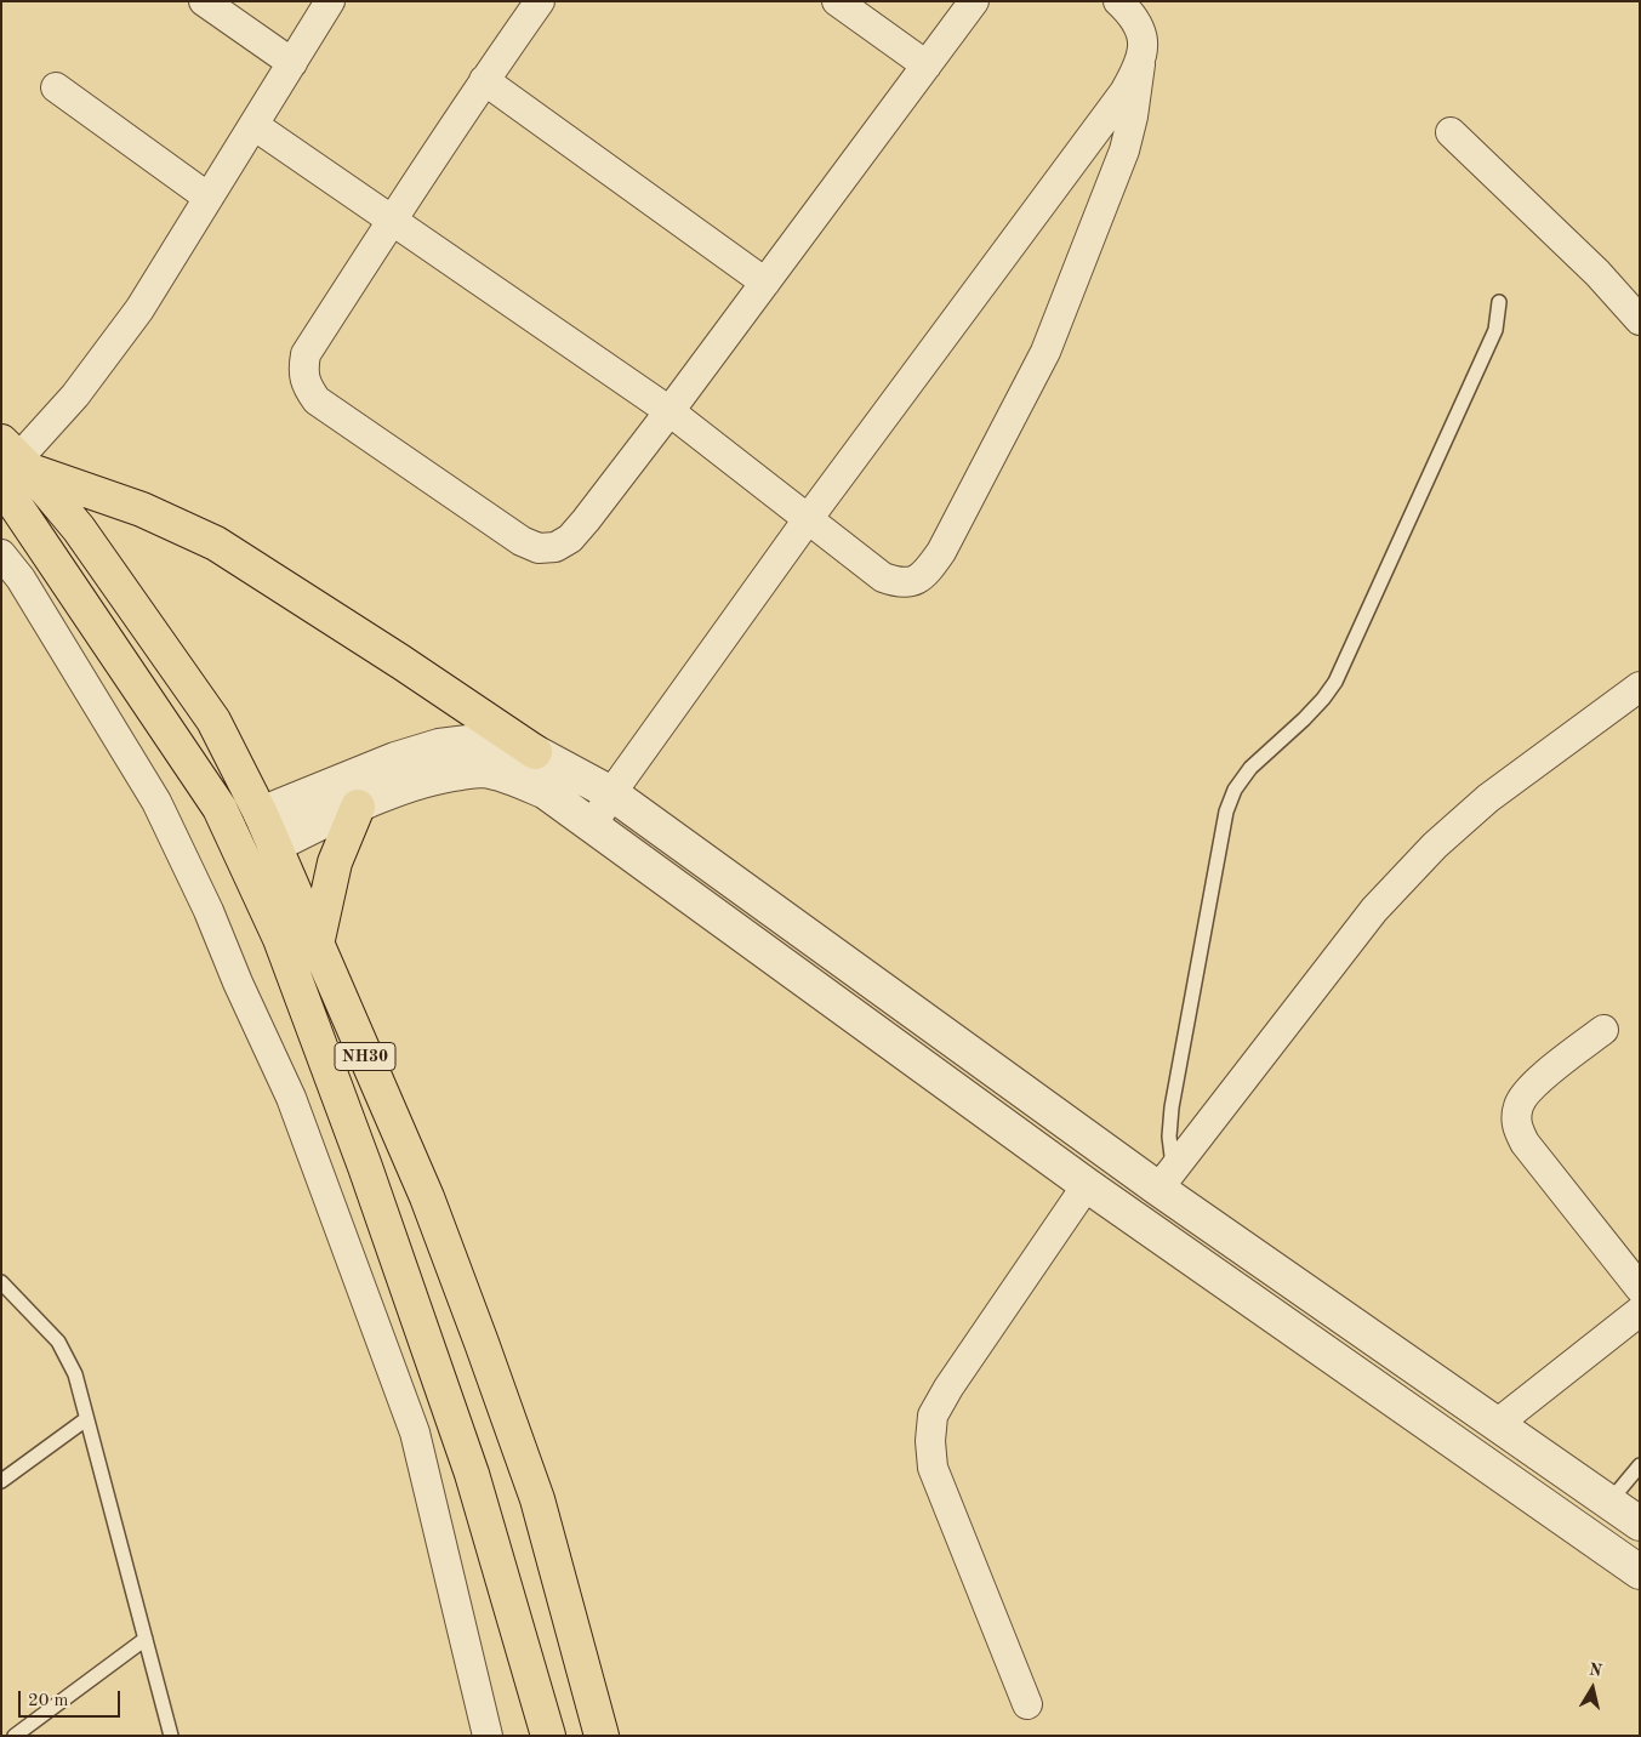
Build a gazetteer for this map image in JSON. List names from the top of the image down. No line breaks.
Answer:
{"streets":{"highway":["NH30"]},"scale_bar":"20 m","north":"top"}
